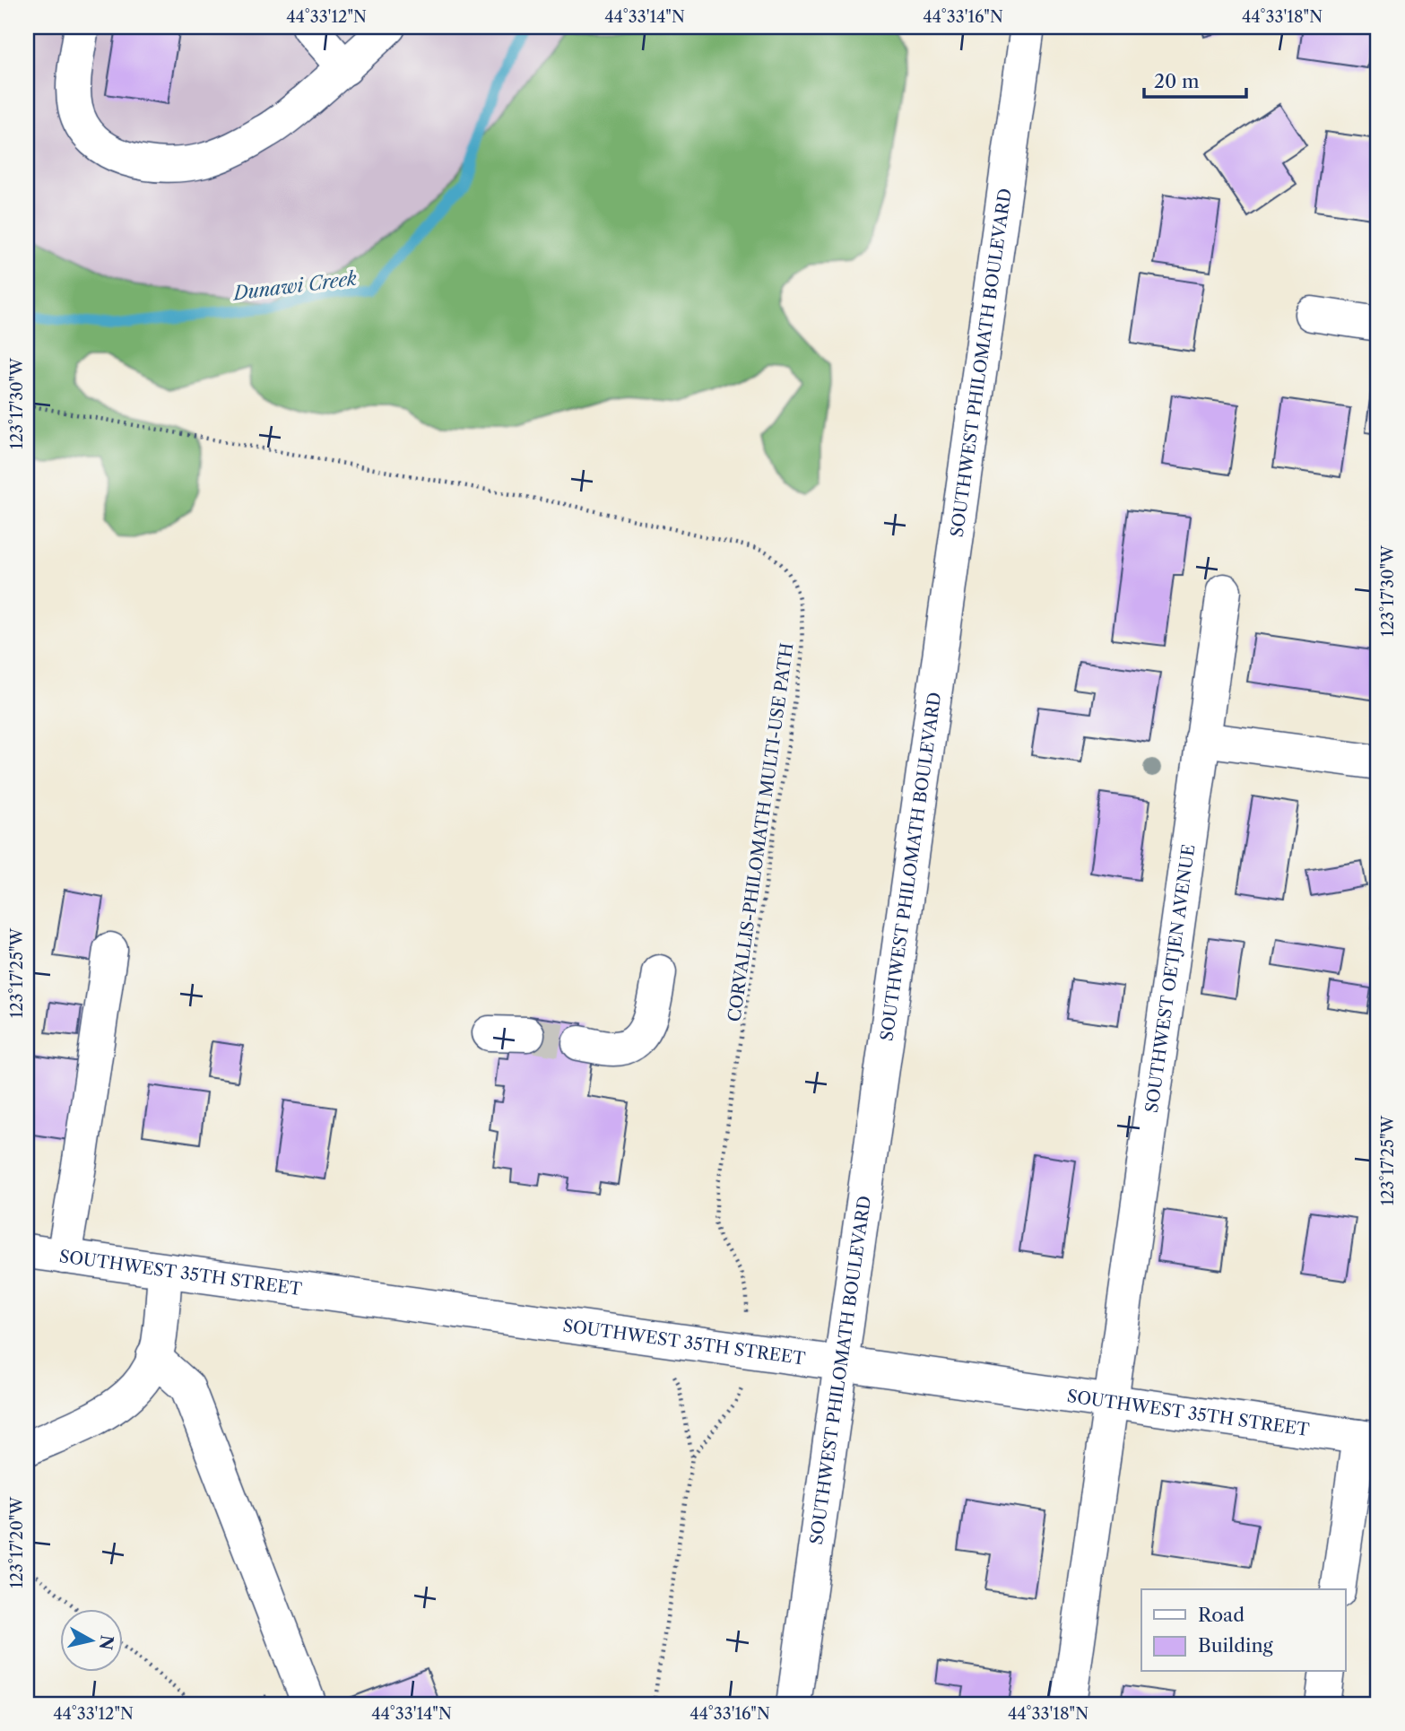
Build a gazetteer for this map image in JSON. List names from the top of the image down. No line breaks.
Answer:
{"streets":{"main road":["SOUTHWEST PHILOMATH BOULEVARD","SOUTHWEST OETJEN AVENUE","SOUTHWEST 35TH STREET"],"path":["CORVALLIS-PHILOMATH MULTI-USE PATH"]},"crossings":[["SOUTHWEST PHILOMATH BOULEVARD","SOUTHWEST 35TH STREET"],["CORVALLIS-PHILOMATH MULTI-USE PATH","SOUTHWEST 35TH STREET"],["SOUTHWEST OETJEN AVENUE","SOUTHWEST 35TH STREET"]],"water":["Dunawi Creek"],"legend":["Road","Building"],"scale_bar":"20 m","north":"right","coordinates":["44°33'12\"N","44°33'14\"N","44°33'16\"N","44°33'18\"N","123°17'30\"W","123°17'25\"W","123°17'20\"W"]}
